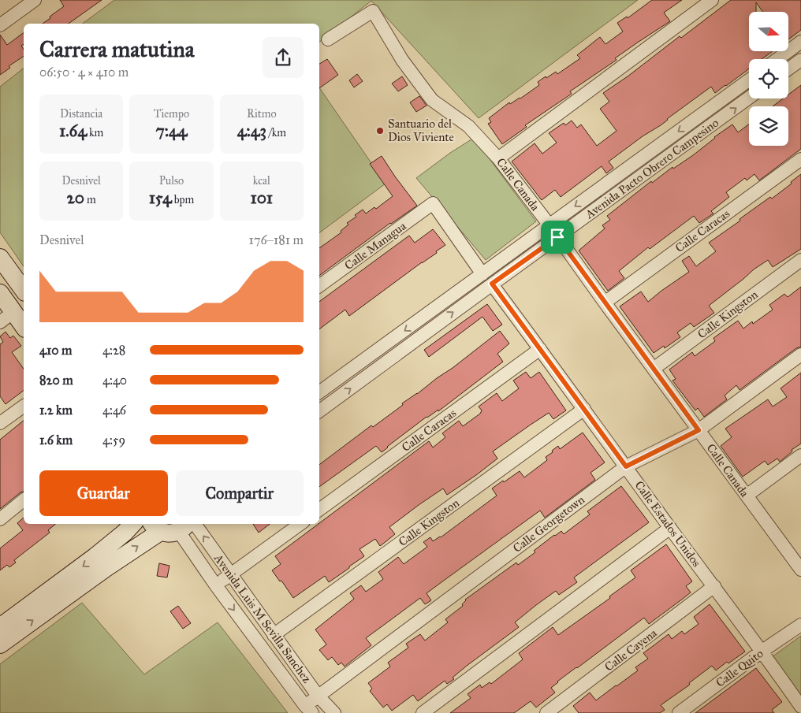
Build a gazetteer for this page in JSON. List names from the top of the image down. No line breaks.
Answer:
{"streets":{"street":["Avenida Pacto Obrero Campesino","Calle Canada","Calle Caracas","Calle Managua","Calle Kingston","Calle Georgetown","Calle Estados Unidos","Avenida Luis M Sevilla Sanchez","Calle Cayena","Calle Quito"]},"crossings":[["Avenida Pacto Obrero Campesino","Calle Canada"],["Avenida Pacto Obrero Campesino","Calle Managua"],["Avenida Pacto Obrero Campesino","Calle Estados Unidos"],["Calle Canada","Calle Caracas"],["Calle Canada","Calle Kingston"],["Calle Canada","Calle Georgetown"],["Calle Caracas","Calle Estados Unidos"],["Calle Kingston","Calle Estados Unidos"],["Calle Kingston","Avenida Luis M Sevilla Sanchez"],["Calle Georgetown","Calle Estados Unidos"],["Calle Georgetown","Avenida Luis M Sevilla Sanchez"],["Calle Estados Unidos","Calle Cayena"],["Calle Estados Unidos","Calle Quito"]],"places":["Santuario del Dios Viviente"],"north":"right","page":{"heading":["Carrera matutina","06:50 · 4 × 410 m"],"stats":[["Distancia","1.64 km"],["Tiempo","7:44"],["Ritmo","4:43 /km"],["Desnivel","20 m"],["Pulso","154 bpm"],["kcal","101"]],"chart":["Desnivel","176–181 m"],"list":[{"name":"410 m","note":"4:28"},{"name":"820 m","note":"4:40"},{"name":"1.2 km","note":"4:46"},{"name":"1.6 km","note":"4:59"}],"buttons":["Guardar","Compartir"]}}
